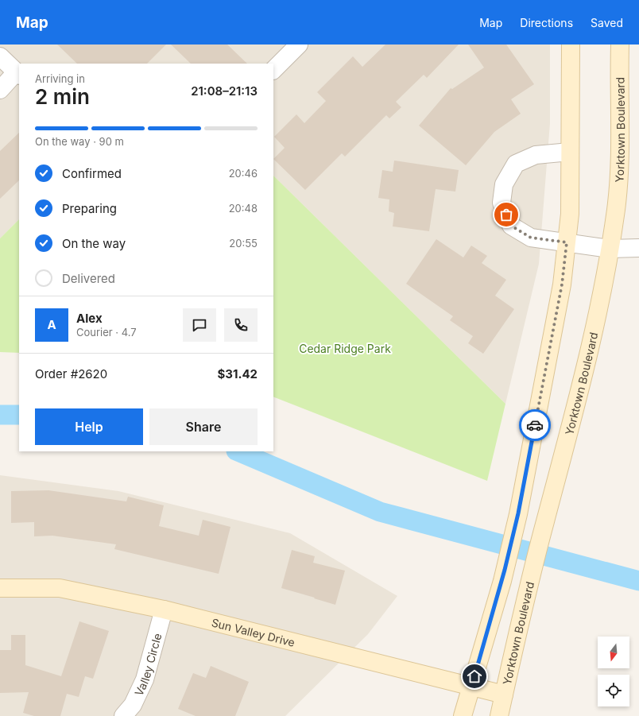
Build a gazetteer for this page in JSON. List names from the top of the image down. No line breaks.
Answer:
{"streets":{"main road":["Yorktown Boulevard","Sun Valley Drive"],"street":["Valley Circle"]},"crossings":[["Yorktown Boulevard","Sun Valley Drive"],["Sun Valley Drive","Valley Circle"]],"parks":["Cedar Ridge Park"],"north":"bottom","page":{"header":"Map","nav":["Map","Directions","Saved"],"heading":["2 min","Arriving in","21:08–21:13"],"panel":["Alex","Courier · 4.7","Order #2620","$31.42"],"bar":"On the way · 90 m","list":[["Confirmed","20:46"],["Preparing","20:48"],["On the way","20:55"],"Delivered"],"round":"A","buttons":["Help","Share"]}}
